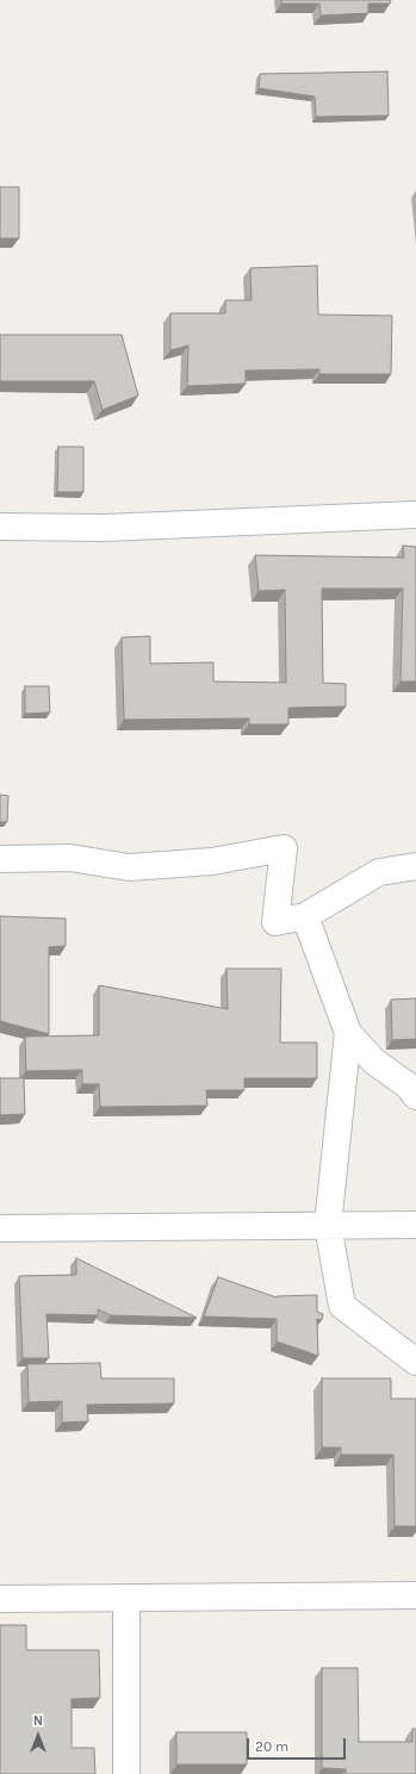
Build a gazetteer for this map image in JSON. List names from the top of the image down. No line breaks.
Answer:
{"scale_bar":"20 m","north":"top"}
